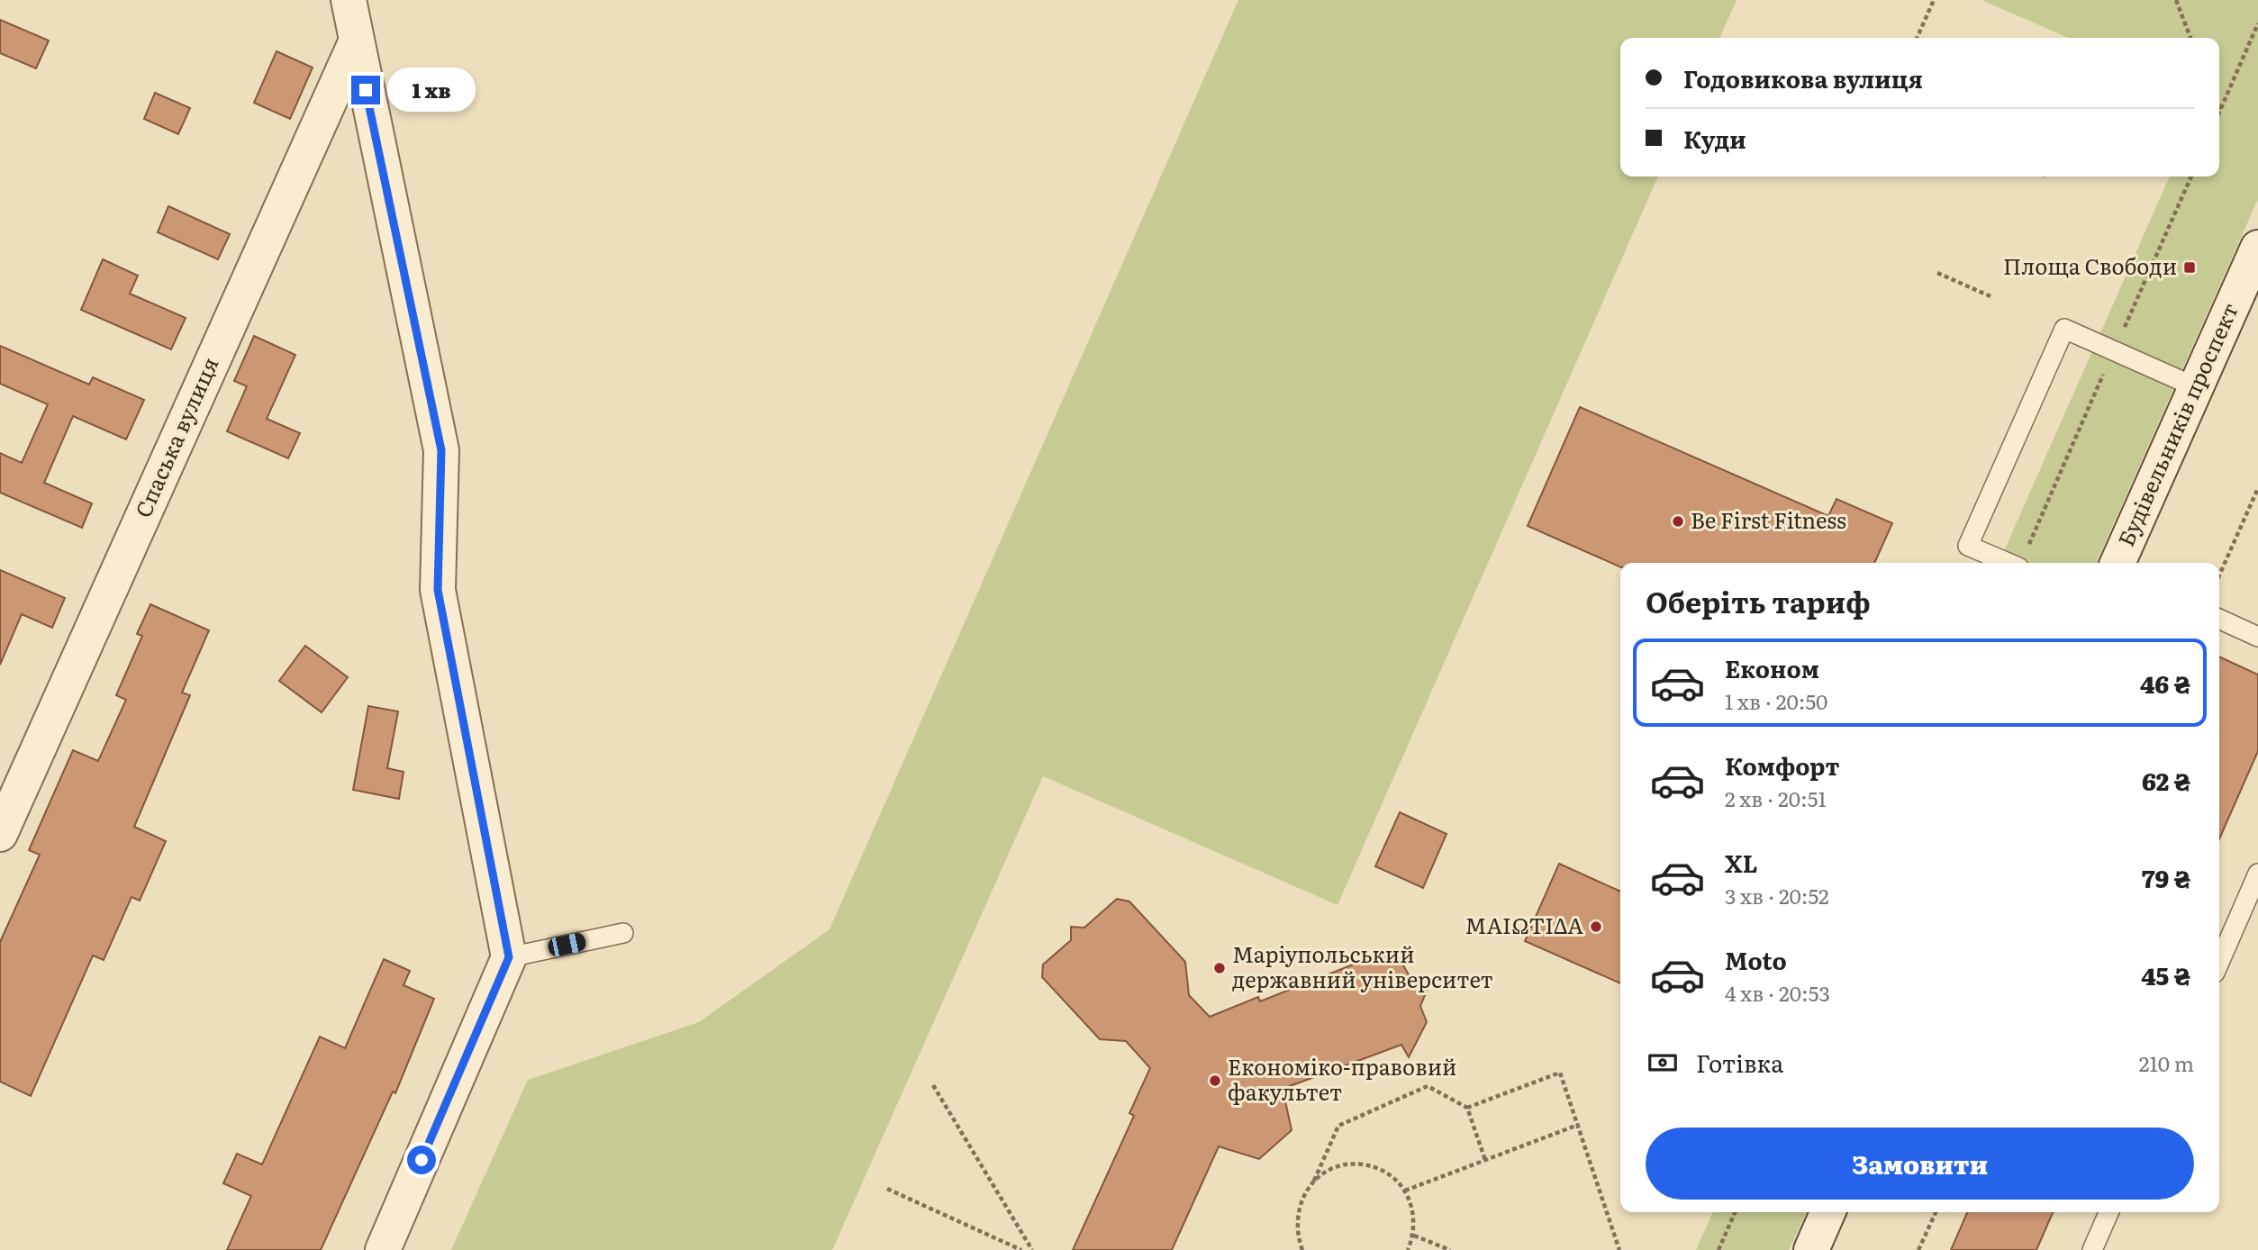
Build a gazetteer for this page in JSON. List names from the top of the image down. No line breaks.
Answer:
{"streets":{"street":["Будівельників проспект","Спаська вулиця"]},"places":{"transit":["Площа Свободи"],"other":["Be First Fitness","ΜΑΙΩΤΙΔΑ","Маріупольський державний університет","Економіко-правовий факультет"]},"page":{"banner":["Годовикова вулиця","Куди"],"bubble":"1 хв","heading":"Оберіть тариф","list":[{"name":"Економ","note":"1 хв · 20:50","value":"46 ₴"},{"name":"Комфорт","note":"2 хв · 20:51","value":"62 ₴"},{"name":"XL","note":"3 хв · 20:52","value":"79 ₴"},{"name":"Moto","note":"4 хв · 20:53","value":"45 ₴"}],"pay":["Готівка","210 m"],"buttons":"Замовити"}}
